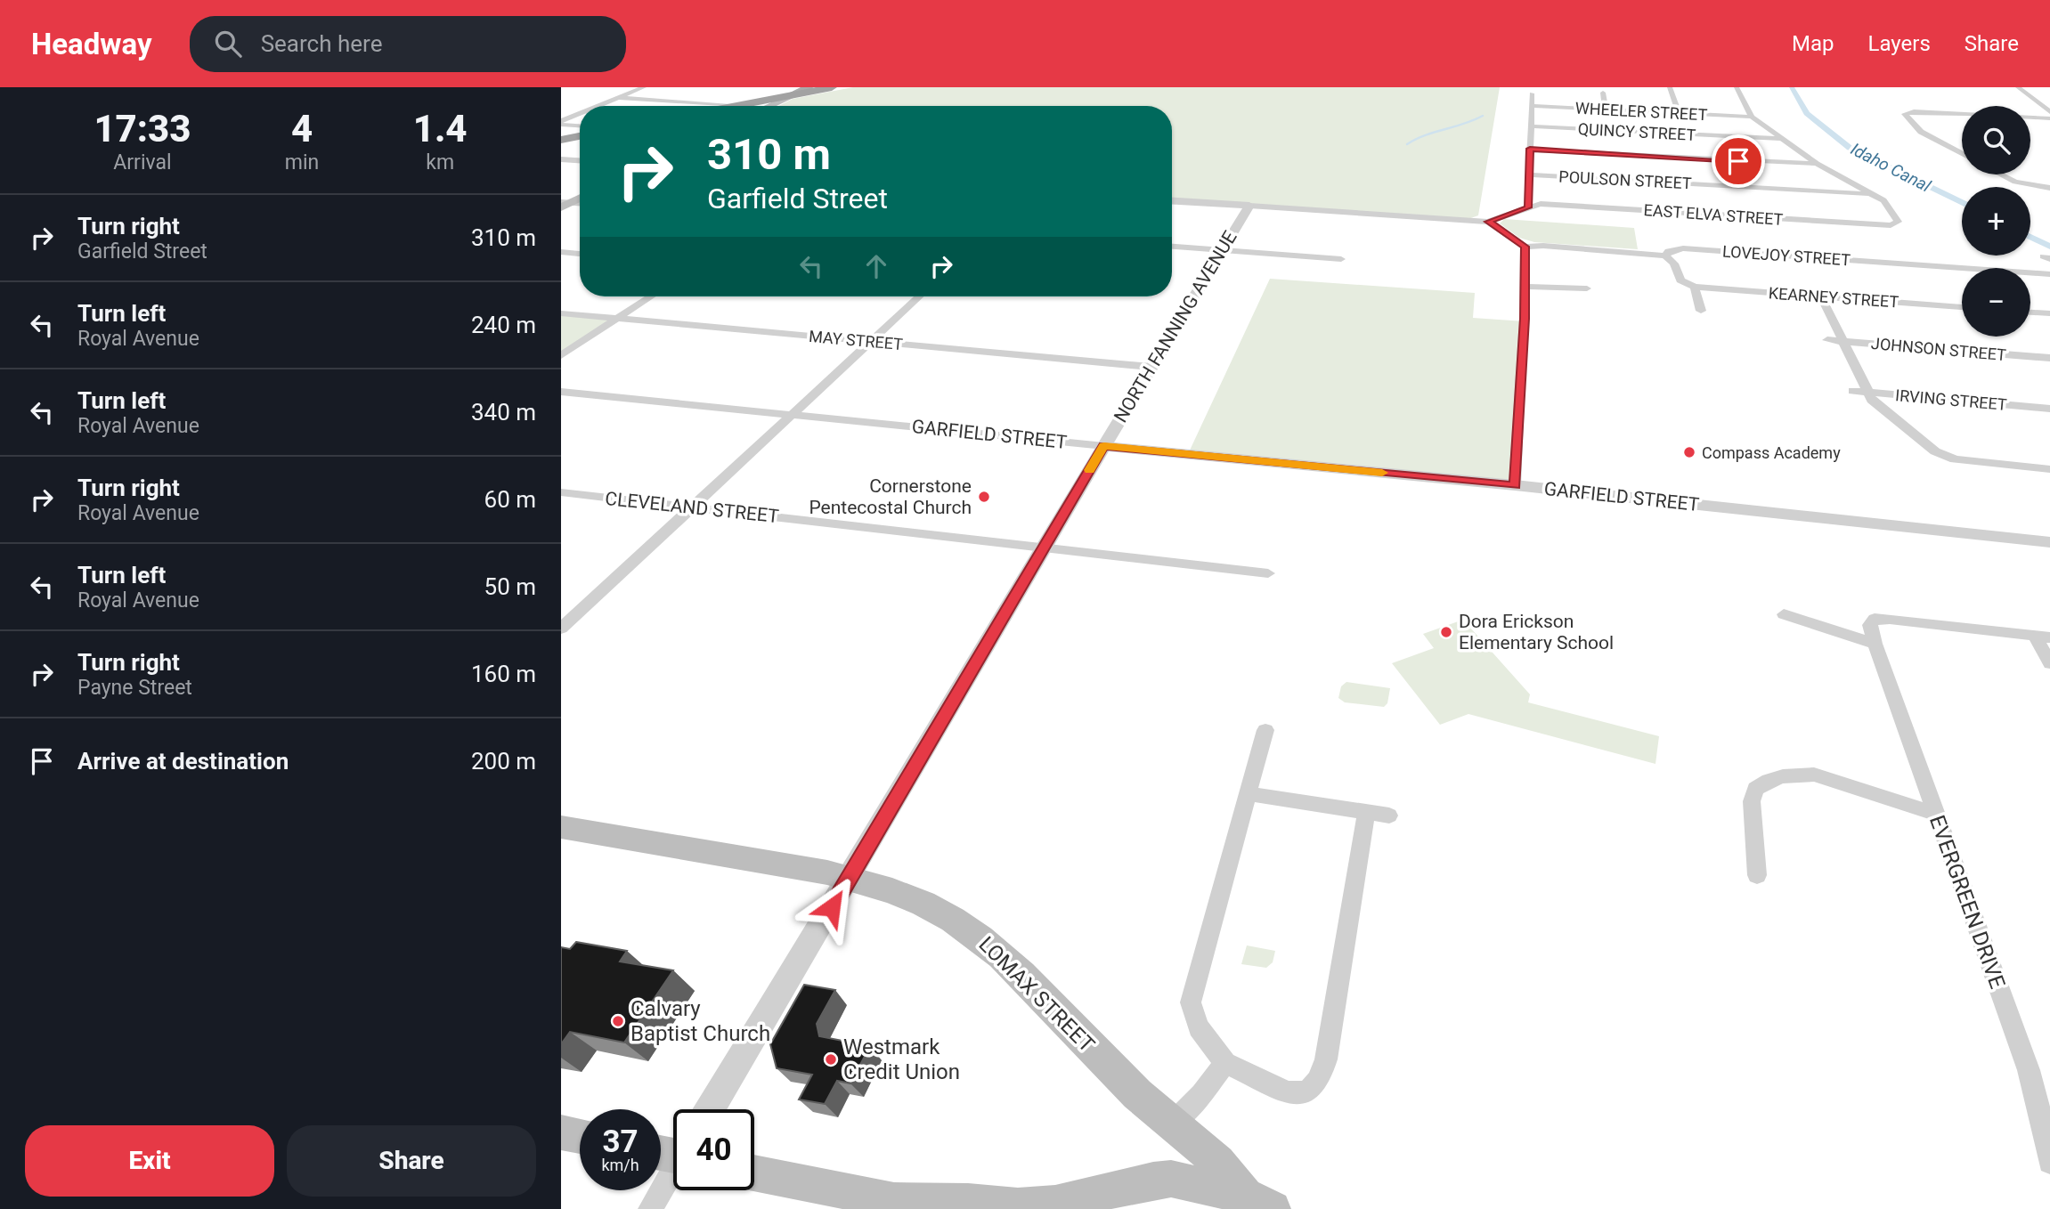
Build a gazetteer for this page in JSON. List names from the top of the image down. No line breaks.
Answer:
{"streets":{"main road":["LOMAX STREET"],"street":["WHEELER STREET","QUINCY STREET","POULSON STREET","EAST ELVA STREET","LOVEJOY STREET","KEARNEY STREET","NORTH FANNING AVENUE","MAY STREET","JOHNSON STREET","IRVING STREET","GARFIELD STREET","CLEVELAND STREET","EVERGREEN DRIVE"]},"crossings":[["POULSON STREET","EAST ELVA STREET"],["NORTH FANNING AVENUE","MAY STREET"],["NORTH FANNING AVENUE","GARFIELD STREET"],["NORTH FANNING AVENUE","CLEVELAND STREET"],["NORTH FANNING AVENUE","LOMAX STREET"]],"water":["Idaho Canal"],"places":["Compass Academy","Cornerstone Pentecostal Church","Dora Erickson Elementary School","Calvary Baptist Church","Westmark Credit Union"],"page":{"header":"Headway","search":"Search here","nav":["Map","Layers","Share"],"eta":["17:33","Arrival","4","min","1.4","km"],"map_buttons":["+","−"],"turn":["310 m","Garfield Street"],"list":[{"name":"Turn right","note":"Garfield Street","value":"310 m"},{"name":"Turn left","note":"Royal Avenue","value":"240 m"},{"name":"Turn left","note":"Royal Avenue","value":"340 m"},{"name":"Turn right","note":"Royal Avenue","value":"60 m"},{"name":"Turn left","note":"Royal Avenue","value":"50 m"},{"name":"Turn right","note":"Payne Street","value":"160 m"},{"name":"Arrive at destination","value":"200 m"}],"speed":"37 km/h","limit":"40","buttons":["Exit","Share"]}}
